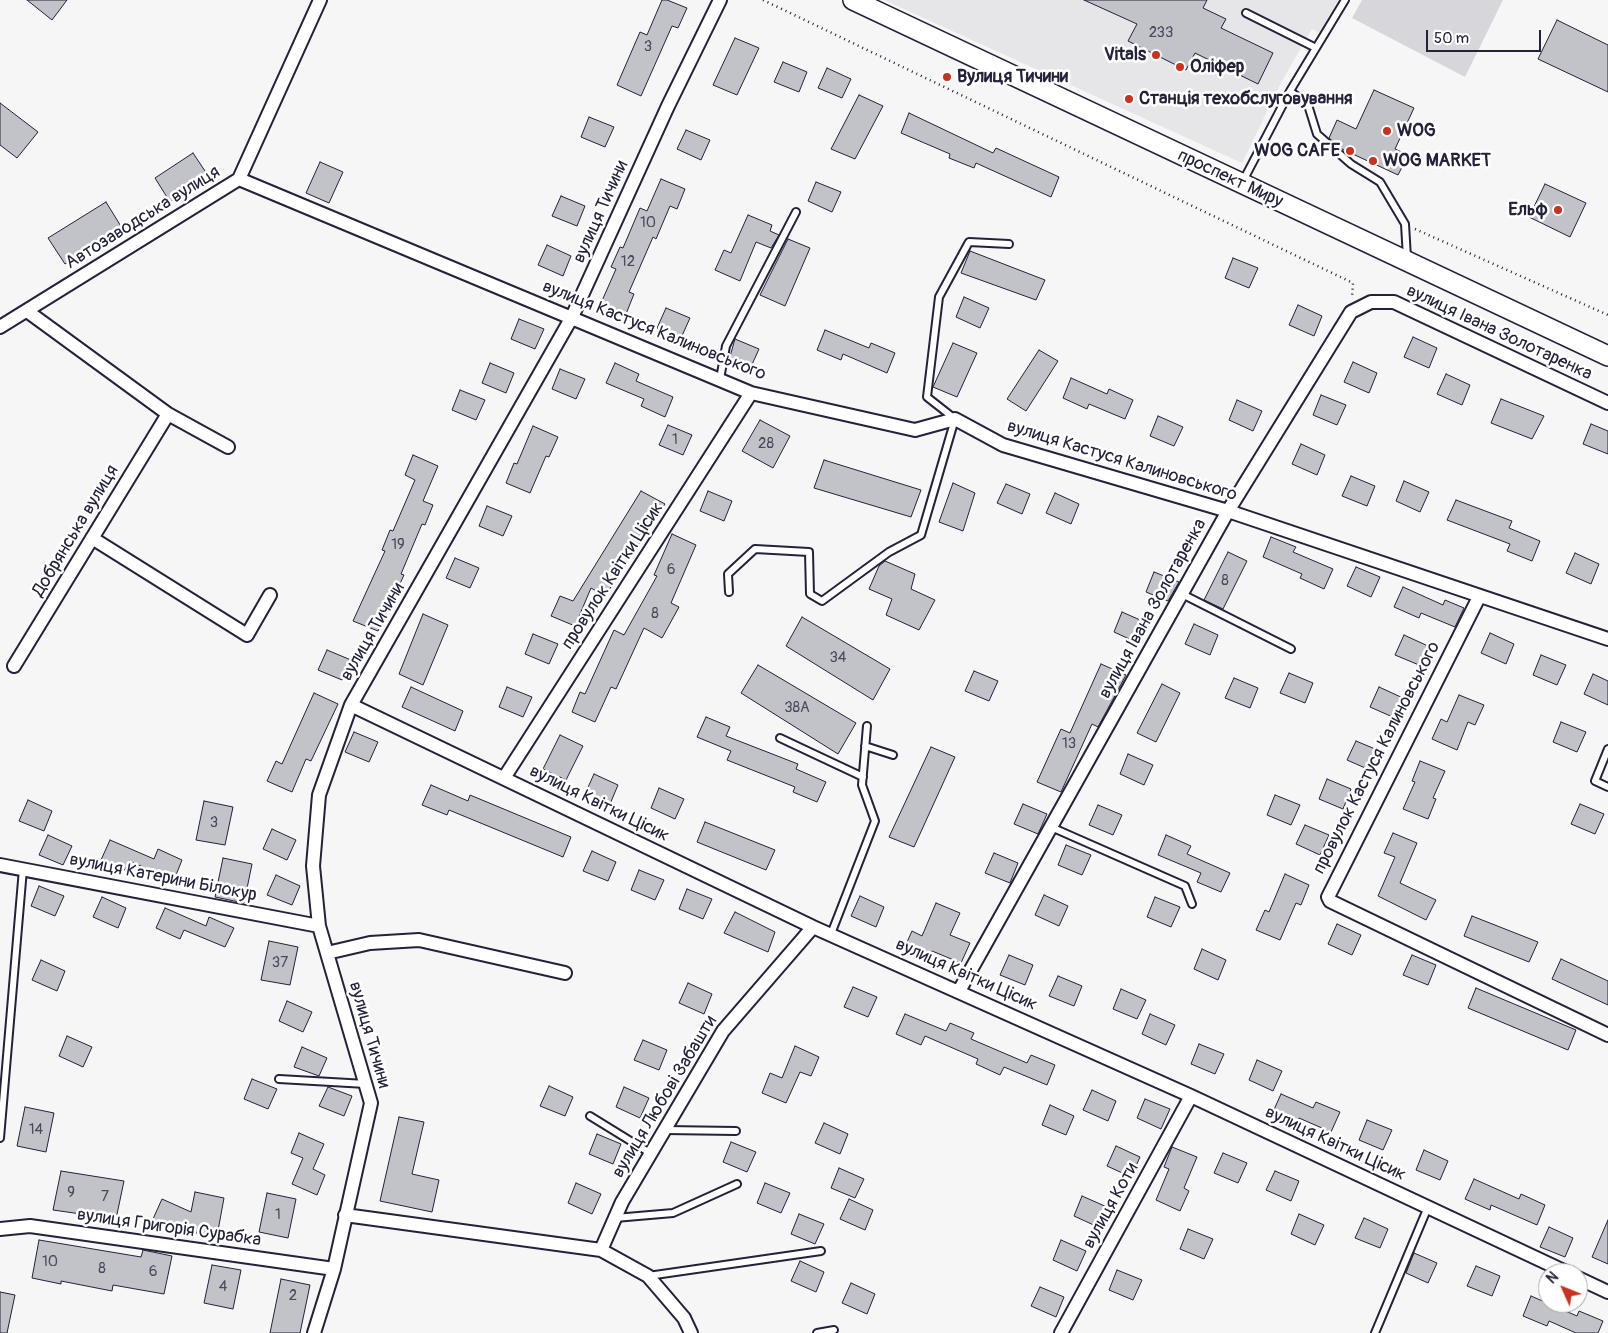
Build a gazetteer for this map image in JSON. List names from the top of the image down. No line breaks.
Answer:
{"streets":{"main road":["проспект Миру"],"street":["вулиця Тичини","Автозаводська вулиця","вулиця Кастуся Калиновського","вулиця Івана Золотаренка","Добрянська вулиця","провулок Квітки Цісик","провулок Кастуся Калиновського","вулиця Квітки Цісик","вулиця Катерини Білокур","вулиця Любові Забашти","вулиця Коти","вулиця Григорія Сурабка"]},"crossings":[["вулиця Тичини","вулиця Кастуся Калиновського"],["вулиця Тичини","вулиця Квітки Цісик"],["вулиця Тичини","вулиця Катерини Білокур"],["вулиця Тичини","вулиця Григорія Сурабка"],["Автозаводська вулиця","вулиця Кастуся Калиновського"],["вулиця Кастуся Калиновського","вулиця Івана Золотаренка"],["вулиця Кастуся Калиновського","провулок Квітки Цісик"],["вулиця Кастуся Калиновського","провулок Кастуся Калиновського"],["вулиця Івана Золотаренка","вулиця Квітки Цісик"],["провулок Квітки Цісик","вулиця Квітки Цісик"],["вулиця Квітки Цісик","вулиця Любові Забашти"],["вулиця Квітки Цісик","вулиця Коти"]],"places":["Vitals","Оліфер","Вулиця Тичини","Станція техобслуговування","WOG","WOG CAFE","WOG MARKET","Ельф"],"house_numbers":["233","3","10","12","1","28","19","6","8","8","34","38А","13","3","37","14","9","7","1","10","8","6","4","2"],"scale_bar":"50 m","north":"top left"}
